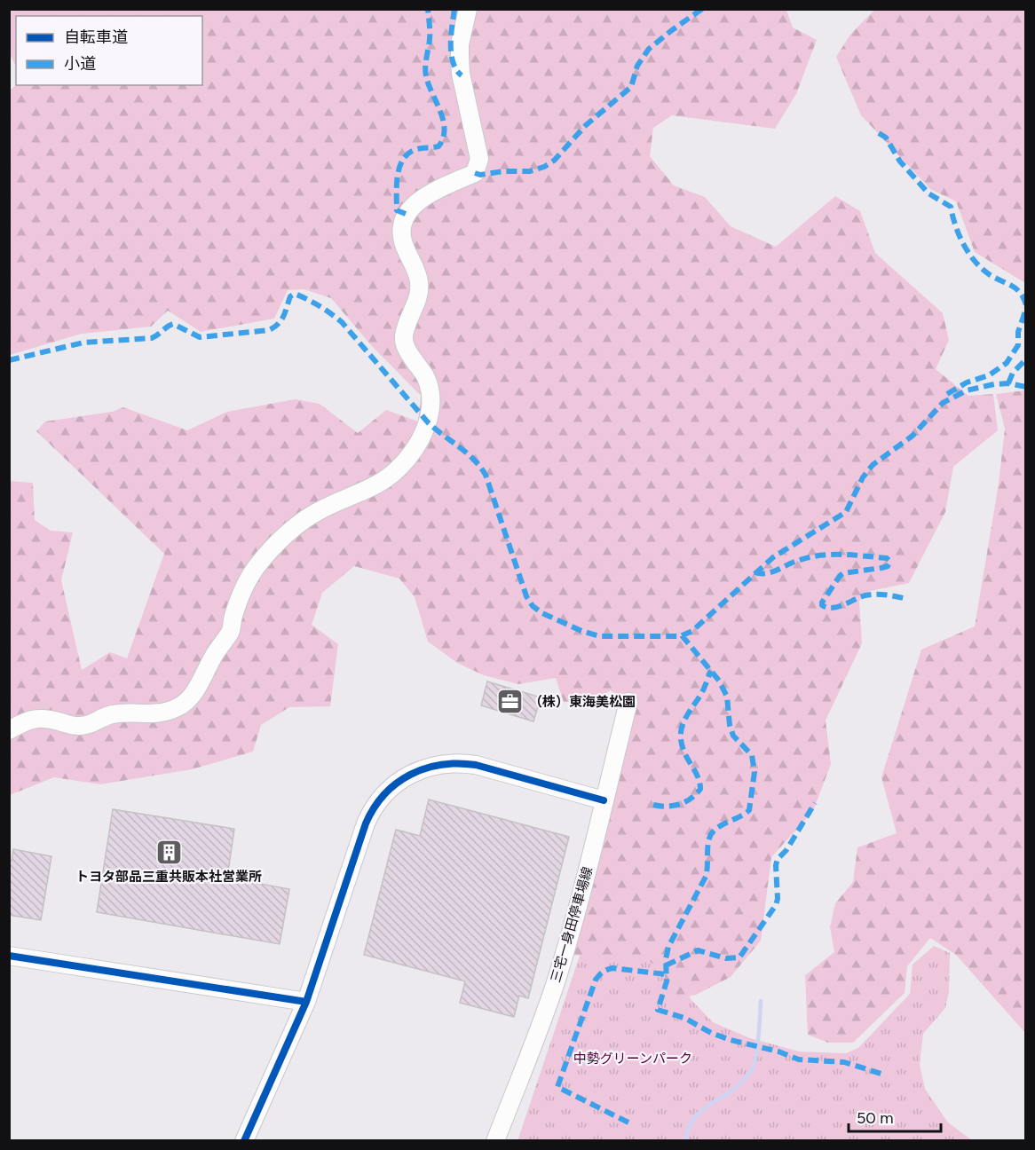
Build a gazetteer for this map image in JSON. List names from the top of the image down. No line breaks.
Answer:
{"streets":{"main road":["三宅一身田停車場線"]},"parks":["中勢グリーンパーク"],"places":{"office":["（株）東海美松園"],"building":["トヨタ部品三重共販本社営業所"]},"legend":["自転車道","小道"],"scale_bar":"50 m"}
